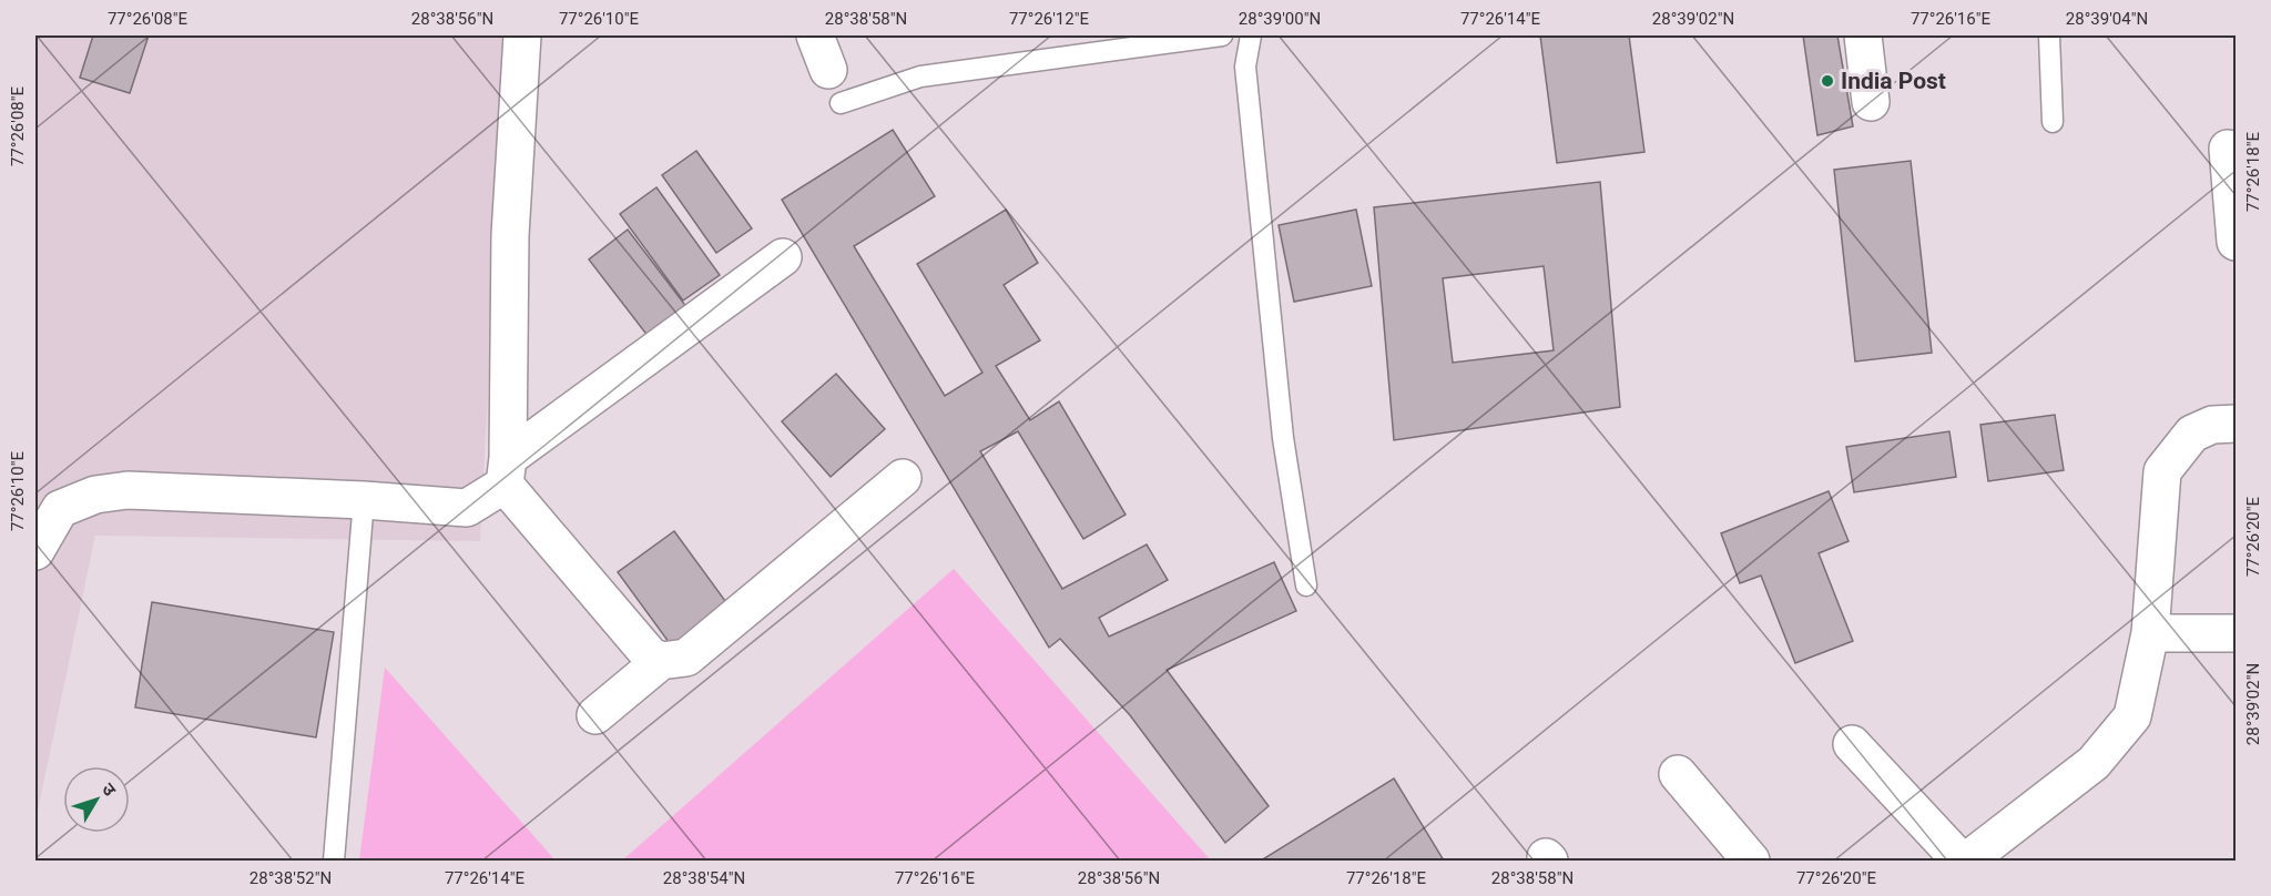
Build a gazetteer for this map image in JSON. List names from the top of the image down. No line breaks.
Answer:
{"places":["India Post"],"north":"top right","coordinates":["77°26'08\"E","28°38'56\"N","77°26'10\"E","28°38'58\"N","77°26'12\"E","28°39'00\"N","77°26'14\"E","28°39'02\"N","77°26'16\"E","28°39'04\"N","77°26'18\"E","77°26'20\"E","28°38'52\"N","28°38'54\"N"]}
